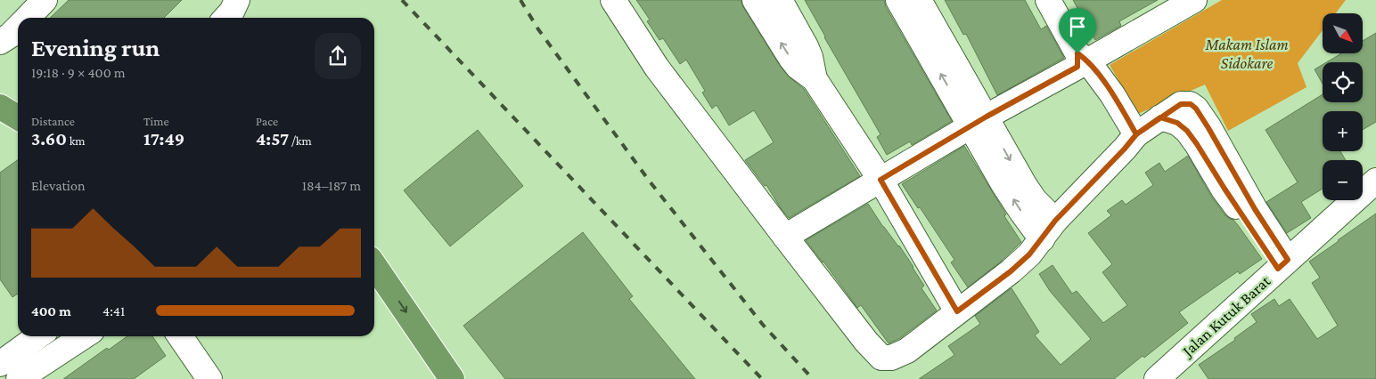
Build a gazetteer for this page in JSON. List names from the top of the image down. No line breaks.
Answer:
{"streets":{"street":["Jalan Kutuk Barat"]},"parks":["Makam Islam Sidokare"],"north":"bottom right","page":{"map_buttons":["+","−"],"heading":["Evening run","19:18 · 9 × 400 m"],"stats":[["Distance","3.60 km"],["Time","17:49"],["Pace","4:57 /km"]],"chart":["Elevation","184–187 m"],"list":[{"name":"400 m","note":"4:41"}]}}
